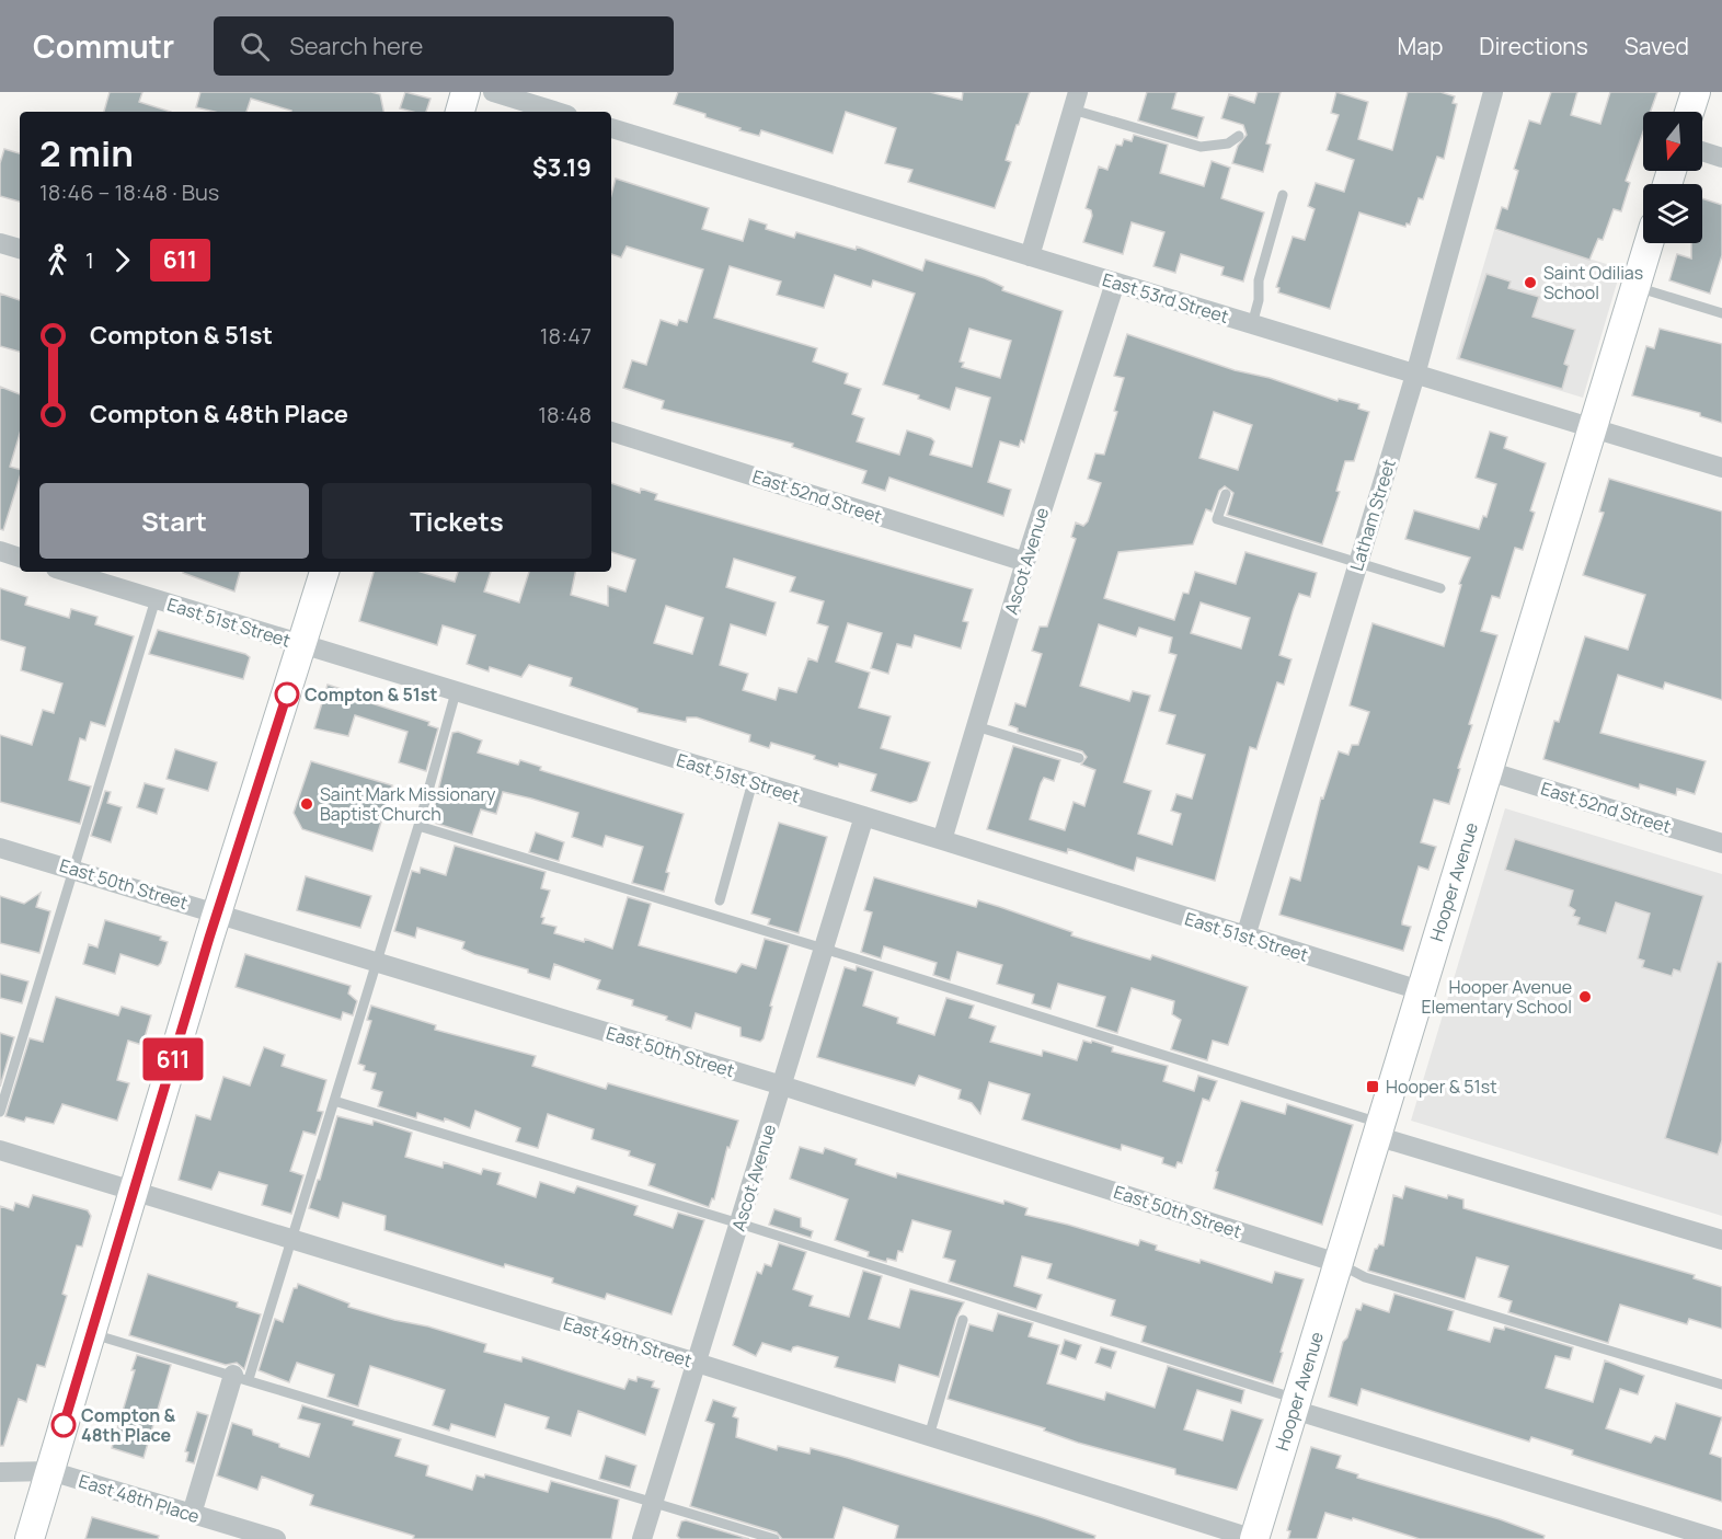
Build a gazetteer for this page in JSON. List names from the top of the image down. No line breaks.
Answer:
{"streets":{"street":["East 53rd Street","East 52nd Street","Latham Street","Ascot Avenue","East 51st Street","Hooper Avenue","East 50th Street","East 49th Street","East 48th Place"]},"crossings":[["East 53rd Street","Latham Street"],["East 53rd Street","Ascot Avenue"],["East 53rd Street","Hooper Avenue"],["East 52nd Street","Ascot Avenue"],["East 52nd Street","Hooper Avenue"],["Latham Street","East 51st Street"],["Ascot Avenue","East 51st Street"],["Ascot Avenue","East 50th Street"],["Ascot Avenue","East 49th Street"],["East 51st Street","Hooper Avenue"],["Hooper Avenue","East 50th Street"],["Hooper Avenue","East 49th Street"]],"places":{"other":["Saint Odilias School","Compton & 51st","Saint Mark Missionary Baptist Church","Hooper Avenue Elementary School","Compton & 48th Place"],"transit":["Hooper & 51st"]},"lines":["bus line 611"],"north":"bottom","page":{"header":"Commutr","search":"Search here","nav":["Map","Directions","Saved"],"on_map":"611","heading":["2 min","18:46 – 18:48 · Bus","$3.19"],"legs":["1","611"],"list":[{"name":"Compton & 51st","value":"18:47"},{"name":"Compton & 48th Place","value":"18:48"}],"buttons":["Start","Tickets"]}}
